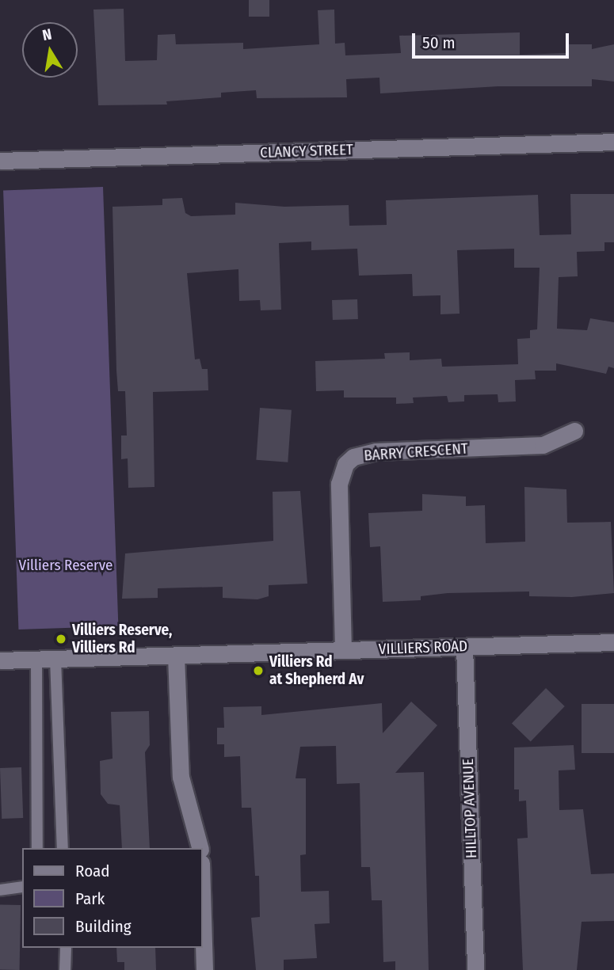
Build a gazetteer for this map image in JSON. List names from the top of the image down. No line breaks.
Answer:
{"streets":{"street":["CLANCY STREET","BARRY CRESCENT","VILLIERS ROAD","HILLTOP AVENUE"]},"crossings":[["BARRY CRESCENT","VILLIERS ROAD"],["VILLIERS ROAD","HILLTOP AVENUE"]],"parks":["Villiers Reserve"],"places":["Villiers Reserve, Villiers Rd","Villiers Rd at Shepherd Av"],"legend":["Road","Park","Building"],"scale_bar":"50 m","north":"top"}
